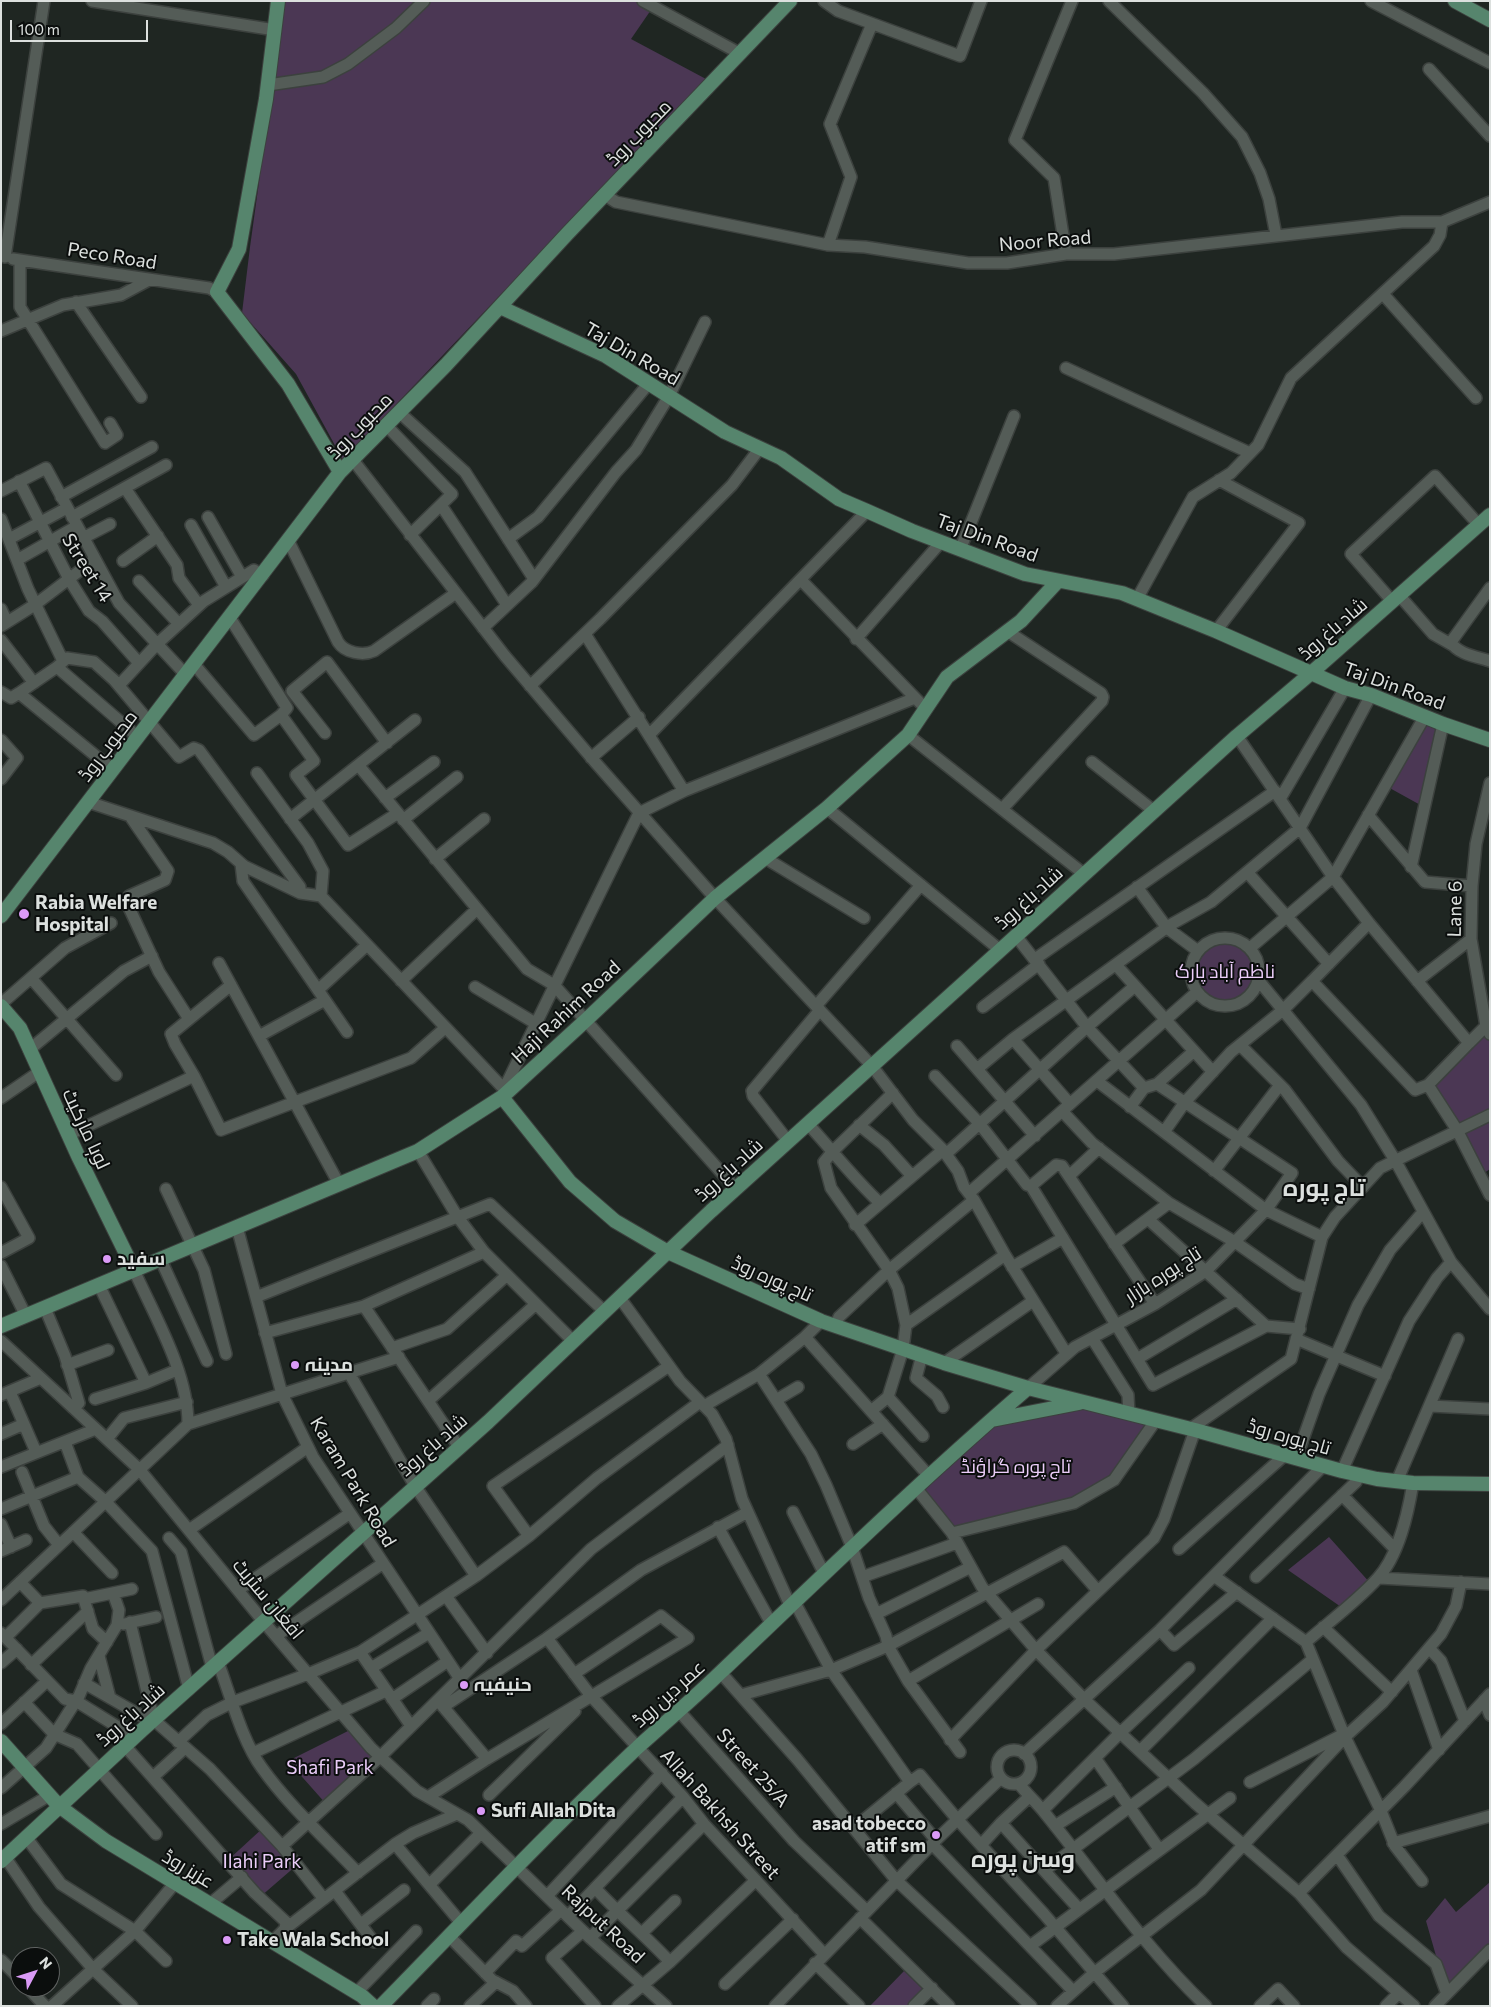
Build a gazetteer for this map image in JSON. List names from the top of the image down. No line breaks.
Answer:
{"streets":{"main road":["محبوب روڈ","Taj Din Road","شاد باغ روڈ","Haji Rahim Road","لوہا مارکیٹ","تاج پورہ روڈ","عمر دین روڈ","عزیز روڈ"],"street":["Noor Road","Peco Road","Street 14","Lane 6","تاج پورہ بازار","Karam Park Road","افغان سٹریٹ","Street 25/A","Allah Bakhsh Street","Rajput Road"]},"crossings":[["محبوب روڈ","Noor Road"],["محبوب روڈ","Taj Din Road"],["Taj Din Road","شاد باغ روڈ"],["Taj Din Road","Haji Rahim Road"],["شاد باغ روڈ","تاج پورہ روڈ"],["شاد باغ روڈ","Karam Park Road"],["شاد باغ روڈ","افغان سٹریٹ"],["شاد باغ روڈ","عزیز روڈ"],["Haji Rahim Road","لوہا مارکیٹ"],["Haji Rahim Road","تاج پورہ روڈ"],["Haji Rahim Road","Karam Park Road"],["تاج پورہ بازار","تاج پورہ روڈ"],["تاج پورہ بازار","عمر دین روڈ"],["تاج پورہ روڈ","عمر دین روڈ"],["افغان سٹریٹ","عمر دین روڈ"],["افغان سٹریٹ","Rajput Road"],["عمر دین روڈ","Street 25/A"],["عمر دین روڈ","Allah Bakhsh Street"],["عمر دین روڈ","Rajput Road"]],"districts":["تاج پورہ","وسن پورہ"],"parks":["ناظم آباد پارک","تاج پورہ گراؤنڈ","Shafi Park","Ilahi Park"],"places":["Rabia Welfare Hospital","سفید","مدینہ","حنیفیہ","Sufi Allah Dita","asad tobecco atif sm","Take Wala School"],"scale_bar":"100 m","north":"top right"}
